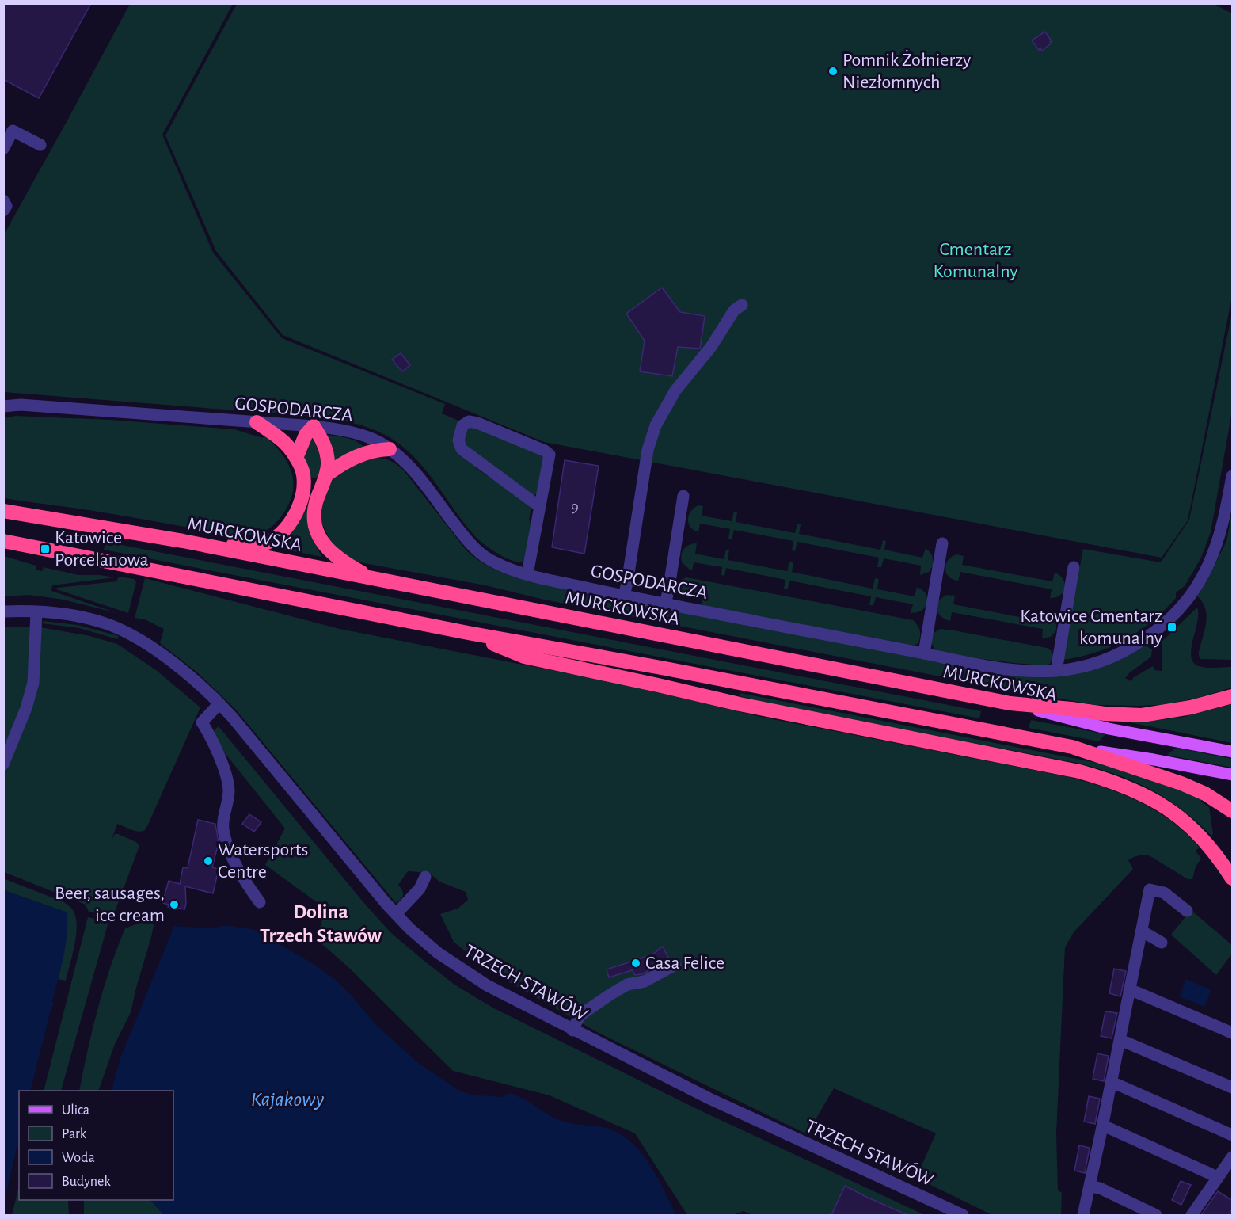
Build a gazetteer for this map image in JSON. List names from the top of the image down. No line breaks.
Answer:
{"streets":{"highway":["MURCKOWSKA"],"street":["GOSPODARCZA","TRZECH STAWÓW"]},"districts":["Dolina Trzech Stawów"],"water":["Kajakowy"],"parks":["Cmentarz Komunalny"],"places":{"other":["Pomnik Żołnierzy Niezłomnych","Watersports Centre","Beer, sausages, ice cream","Casa Felice"],"transit":["Katowice Porcelanowa","Katowice Cmentarz komunalny"]},"house_numbers":["9"],"legend":["Ulica","Park","Woda","Budynek"]}
